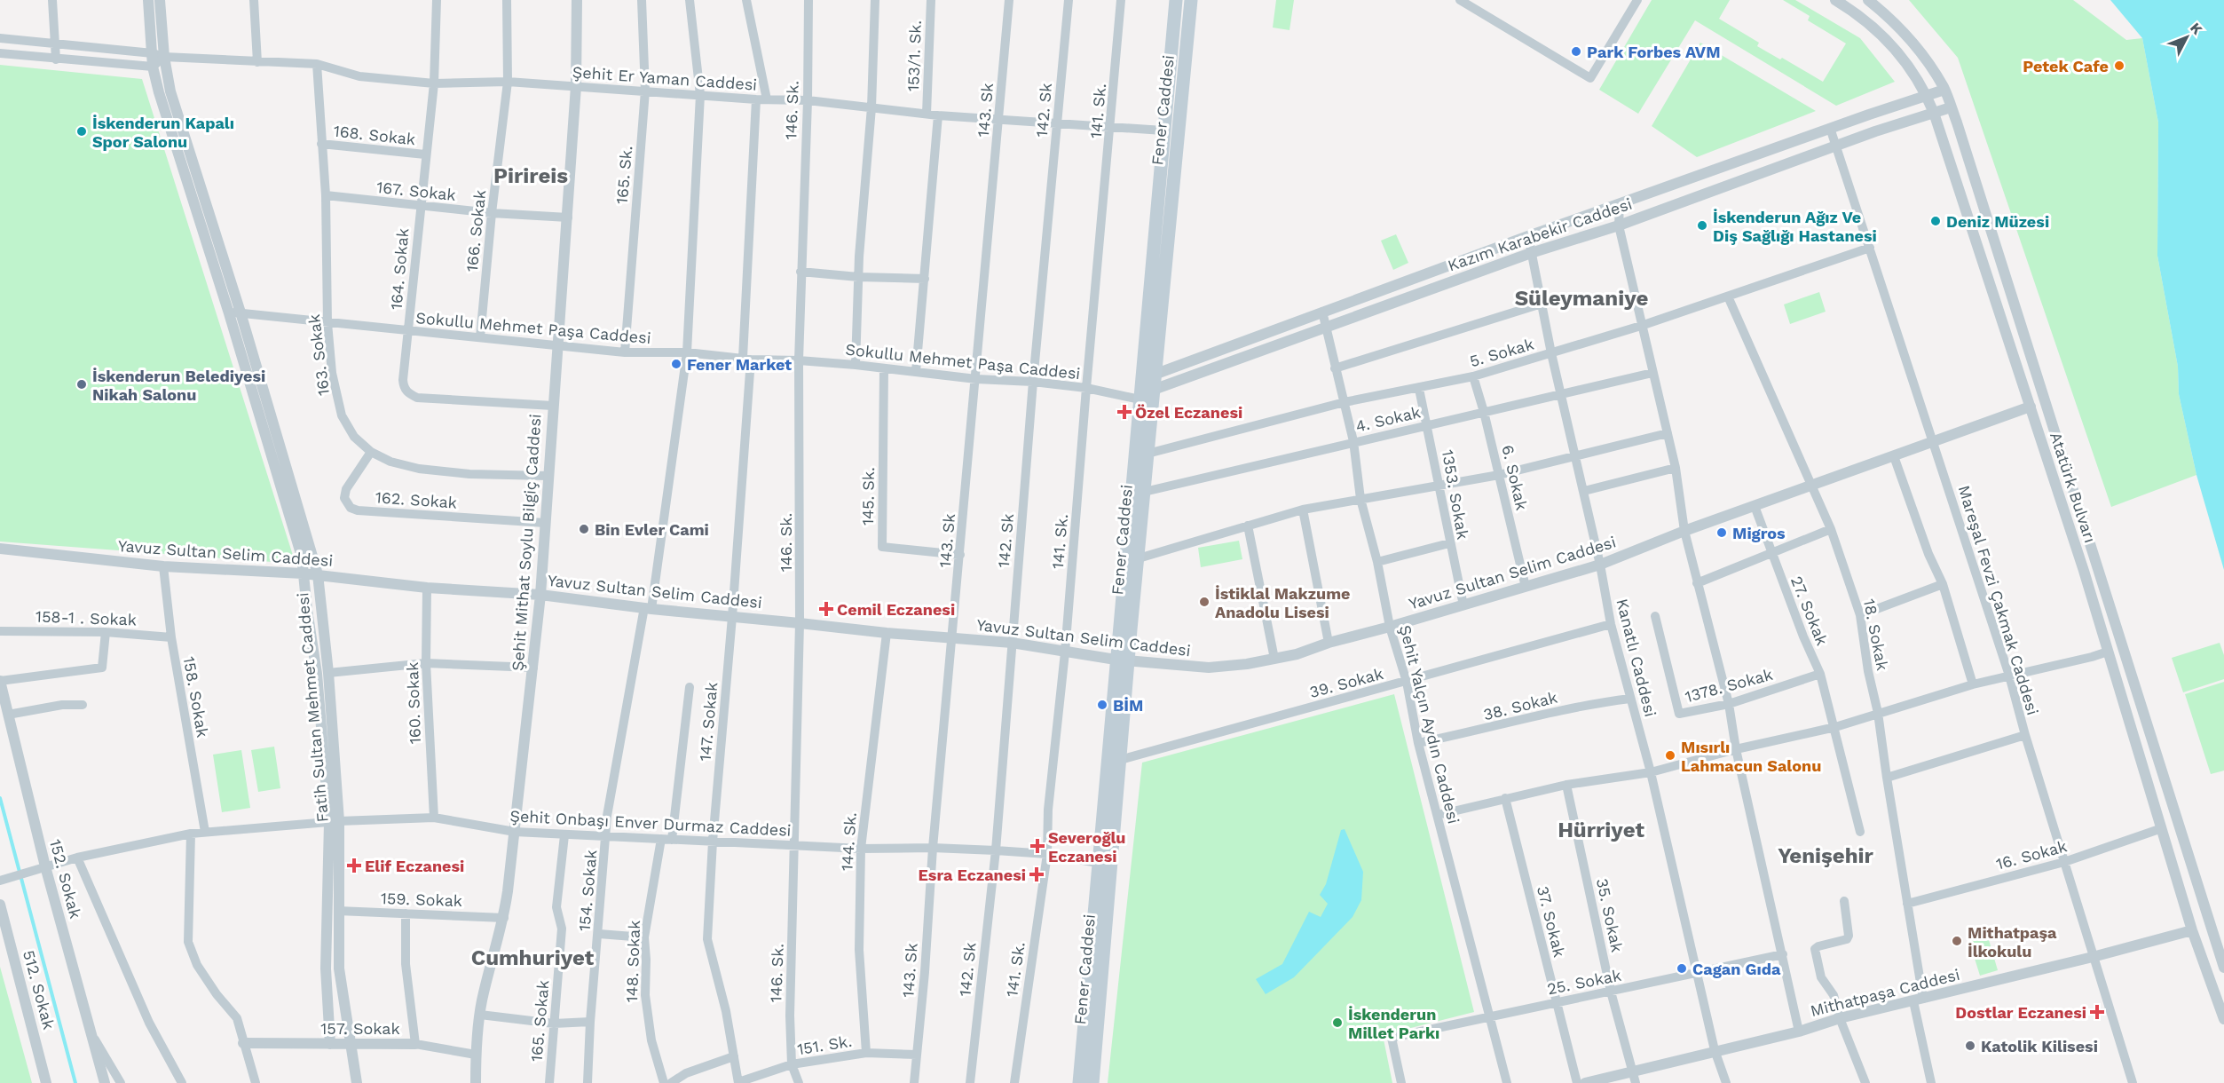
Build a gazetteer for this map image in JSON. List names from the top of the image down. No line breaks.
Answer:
{"streets":{"main road":["Fener Caddesi"],"street":["153/1. Sk.","Şehit Er Yaman Caddesi","146. Sk.","143. Sk","142. Sk","141. Sk.","168. Sokak","165. Sk.","167. Sokak","166. Sokak","Kazım Karabekir Caddesi","164. Sokak","Sokullu Mehmet Paşa Caddesi","5. Sokak","163. Sokak","4. Sokak","6. Sokak","Atatürk Bulvarı","1353. Sokak","145. Sk.","162. Sokak","Şehit Mithat Soylu Bilgiç Caddesi","Yavuz Sultan Selim Caddesi","Mareşal Fevzi Çakmak Caddesi","27. Sokak","158-1 . Sokak","18. Sokak","Kanatlı Caddesi","39. Sokak","1378. Sokak","158. Sokak","160. Sokak","38. Sokak","Fatih Sultan Mehmet Caddesi","147. Sokak","Şehit Yalçın Aydın Caddesi","Şehit Onbaşı Enver Durmaz Caddesi","144. Sk.","16. Sokak","152. Sokak","154. Sokak","159. Sokak","35. Sokak","37. Sokak","148. Sokak","25. Sokak","512. Sokak","Mithatpaşa Caddesi","165. Sokak","157. Sokak","151. Sk."]},"crossings":[["153/1. Sk.","Şehit Er Yaman Caddesi"],["Şehit Er Yaman Caddesi","146. Sk."],["Şehit Er Yaman Caddesi","143. Sk"],["Şehit Er Yaman Caddesi","142. Sk"],["Şehit Er Yaman Caddesi","Fener Caddesi"],["Şehit Er Yaman Caddesi","141. Sk."],["Şehit Er Yaman Caddesi","165. Sk."],["Şehit Er Yaman Caddesi","166. Sokak"],["Şehit Er Yaman Caddesi","164. Sokak"],["Şehit Er Yaman Caddesi","163. Sokak"],["Şehit Er Yaman Caddesi","Şehit Mithat Soylu Bilgiç Caddesi"],["Şehit Er Yaman Caddesi","Fatih Sultan Mehmet Caddesi"],["Şehit Er Yaman Caddesi","147. Sokak"],["Şehit Er Yaman Caddesi","154. Sokak"],["146. Sk.","Sokullu Mehmet Paşa Caddesi"],["146. Sk.","Yavuz Sultan Selim Caddesi"],["146. Sk.","Şehit Onbaşı Enver Durmaz Caddesi"],["146. Sk.","151. Sk."],["143. Sk","Sokullu Mehmet Paşa Caddesi"],["143. Sk","145. Sk."],["143. Sk","Yavuz Sultan Selim Caddesi"],["143. Sk","Şehit Onbaşı Enver Durmaz Caddesi"],["143. Sk","151. Sk."],["142. Sk","Sokullu Mehmet Paşa Caddesi"],["142. Sk","Yavuz Sultan Selim Caddesi"],["142. Sk","Şehit Onbaşı Enver Durmaz Caddesi"],["Fener Caddesi","Kazım Karabekir Caddesi"],["Fener Caddesi","Sokullu Mehmet Paşa Caddesi"],["Fener Caddesi","5. Sokak"],["Fener Caddesi","4. Sokak"],["Fener Caddesi","Yavuz Sultan Selim Caddesi"],["Fener Caddesi","39. Sokak"],["Fener Caddesi","Şehit Onbaşı Enver Durmaz Caddesi"],["141. Sk.","Sokullu Mehmet Paşa Caddesi"],["141. Sk.","Yavuz Sultan Selim Caddesi"],["141. Sk.","Şehit Onbaşı Enver Durmaz Caddesi"],["168. Sokak","164. Sokak"],["168. Sokak","163. Sokak"],["165. Sk.","Sokullu Mehmet Paşa Caddesi"],["167. Sokak","166. Sokak"],["167. Sokak","164. Sokak"],["167. Sokak","163. Sokak"],["167. Sokak","Şehit Mithat Soylu Bilgiç Caddesi"],["166. Sokak","Sokullu Mehmet Paşa Caddesi"],["Kazım Karabekir Caddesi","Sokullu Mehmet Paşa Caddesi"],["Kazım Karabekir Caddesi","Atatürk Bulvarı"],["Kazım Karabekir Caddesi","Mareşal Fevzi Çakmak Caddesi"],["Kazım Karabekir Caddesi","Kanatlı Caddesi"],["Kazım Karabekir Caddesi","Şehit Yalçın Aydın Caddesi"],["164. Sokak","Sokullu Mehmet Paşa Caddesi"],["164. Sokak","Şehit Mithat Soylu Bilgiç Caddesi"],["Sokullu Mehmet Paşa Caddesi","163. Sokak"],["Sokullu Mehmet Paşa Caddesi","145. Sk."],["Sokullu Mehmet Paşa Caddesi","Şehit Mithat Soylu Bilgiç Caddesi"],["Sokullu Mehmet Paşa Caddesi","Fatih Sultan Mehmet Caddesi"],["Sokullu Mehmet Paşa Caddesi","147. Sokak"],["Sokullu Mehmet Paşa Caddesi","154. Sokak"],["5. Sokak","6. Sokak"],["5. Sokak","1353. Sokak"],["5. Sokak","Mareşal Fevzi Çakmak Caddesi"],["5. Sokak","18. Sokak"],["5. Sokak","Kanatlı Caddesi"],["5. Sokak","Şehit Yalçın Aydın Caddesi"],["163. Sokak","162. Sokak"],["163. Sokak","Şehit Mithat Soylu Bilgiç Caddesi"],["4. Sokak","6. Sokak"],["4. Sokak","1353. Sokak"],["4. Sokak","Kanatlı Caddesi"],["4. Sokak","Şehit Yalçın Aydın Caddesi"],["6. Sokak","Yavuz Sultan Selim Caddesi"],["Atatürk Bulvarı","Yavuz Sultan Selim Caddesi"],["Atatürk Bulvarı","16. Sokak"],["Atatürk Bulvarı","Mithatpaşa Caddesi"],["1353. Sokak","Yavuz Sultan Selim Caddesi"],["162. Sokak","Şehit Mithat Soylu Bilgiç Caddesi"],["Şehit Mithat Soylu Bilgiç Caddesi","Yavuz Sultan Selim Caddesi"],["Şehit Mithat Soylu Bilgiç Caddesi","Şehit Onbaşı Enver Durmaz Caddesi"],["Şehit Mithat Soylu Bilgiç Caddesi","159. Sokak"],["Şehit Mithat Soylu Bilgiç Caddesi","157. Sokak"],["Yavuz Sultan Selim Caddesi","Mareşal Fevzi Çakmak Caddesi"],["Yavuz Sultan Selim Caddesi","27. Sokak"],["Yavuz Sultan Selim Caddesi","18. Sokak"],["Yavuz Sultan Selim Caddesi","Kanatlı Caddesi"],["Yavuz Sultan Selim Caddesi","158. Sokak"],["Yavuz Sultan Selim Caddesi","160. Sokak"],["Yavuz Sultan Selim Caddesi","Fatih Sultan Mehmet Caddesi"],["Yavuz Sultan Selim Caddesi","147. Sokak"],["Yavuz Sultan Selim Caddesi","Şehit Yalçın Aydın Caddesi"],["Yavuz Sultan Selim Caddesi","144. Sk."],["Yavuz Sultan Selim Caddesi","154. Sokak"],["Mareşal Fevzi Çakmak Caddesi","16. Sokak"],["Mareşal Fevzi Çakmak Caddesi","Mithatpaşa Caddesi"],["27. Sokak","1378. Sokak"],["158-1 . Sokak","158. Sokak"],["18. Sokak","16. Sokak"],["18. Sokak","Mithatpaşa Caddesi"],["Kanatlı Caddesi","39. Sokak"],["Kanatlı Caddesi","38. Sokak"],["Kanatlı Caddesi","25. Sokak"],["Kanatlı Caddesi","Mithatpaşa Caddesi"],["39. Sokak","Şehit Yalçın Aydın Caddesi"],["158. Sokak","Şehit Onbaşı Enver Durmaz Caddesi"],["160. Sokak","Şehit Onbaşı Enver Durmaz Caddesi"],["38. Sokak","Şehit Yalçın Aydın Caddesi"],["Fatih Sultan Mehmet Caddesi","Şehit Onbaşı Enver Durmaz Caddesi"],["Fatih Sultan Mehmet Caddesi","159. Sokak"],["Fatih Sultan Mehmet Caddesi","157. Sokak"],["147. Sokak","Şehit Onbaşı Enver Durmaz Caddesi"],["147. Sokak","151. Sk."],["Şehit Yalçın Aydın Caddesi","25. Sokak"],["Şehit Onbaşı Enver Durmaz Caddesi","144. Sk."],["Şehit Onbaşı Enver Durmaz Caddesi","152. Sokak"],["Şehit Onbaşı Enver Durmaz Caddesi","154. Sokak"],["Şehit Onbaşı Enver Durmaz Caddesi","148. Sokak"],["Şehit Onbaşı Enver Durmaz Caddesi","165. Sokak"],["144. Sk.","151. Sk."],["35. Sokak","25. Sokak"],["35. Sokak","Mithatpaşa Caddesi"],["37. Sokak","25. Sokak"]],"districts":["Pirireis","Süleymaniye","Hürriyet","Yenişehir","Cumhuriyet"],"places":{"other":["Park Forbes AVM","Petek Cafe","İskenderun Kapalı Spor Salonu","Deniz Müzesi","İskenderun Ağız Ve Diş Sağlığı Hastanesi","Fener Market","İskenderun Belediyesi Nikah Salonu","Bin Evler Cami","Migros","İstiklal Makzume Anadolu Lisesi","BİM","Mısırlı Lahmacun Salonu","Mithatpaşa İlkokulu","Cagan Gıda","İskenderun Millet Parkı","Katolik Kilisesi"],"health":["Özel Eczanesi","Cemil Eczanesi","Severoğlu Eczanesi","Elif Eczanesi","Esra Eczanesi","Dostlar Eczanesi"]},"north":"top right"}
